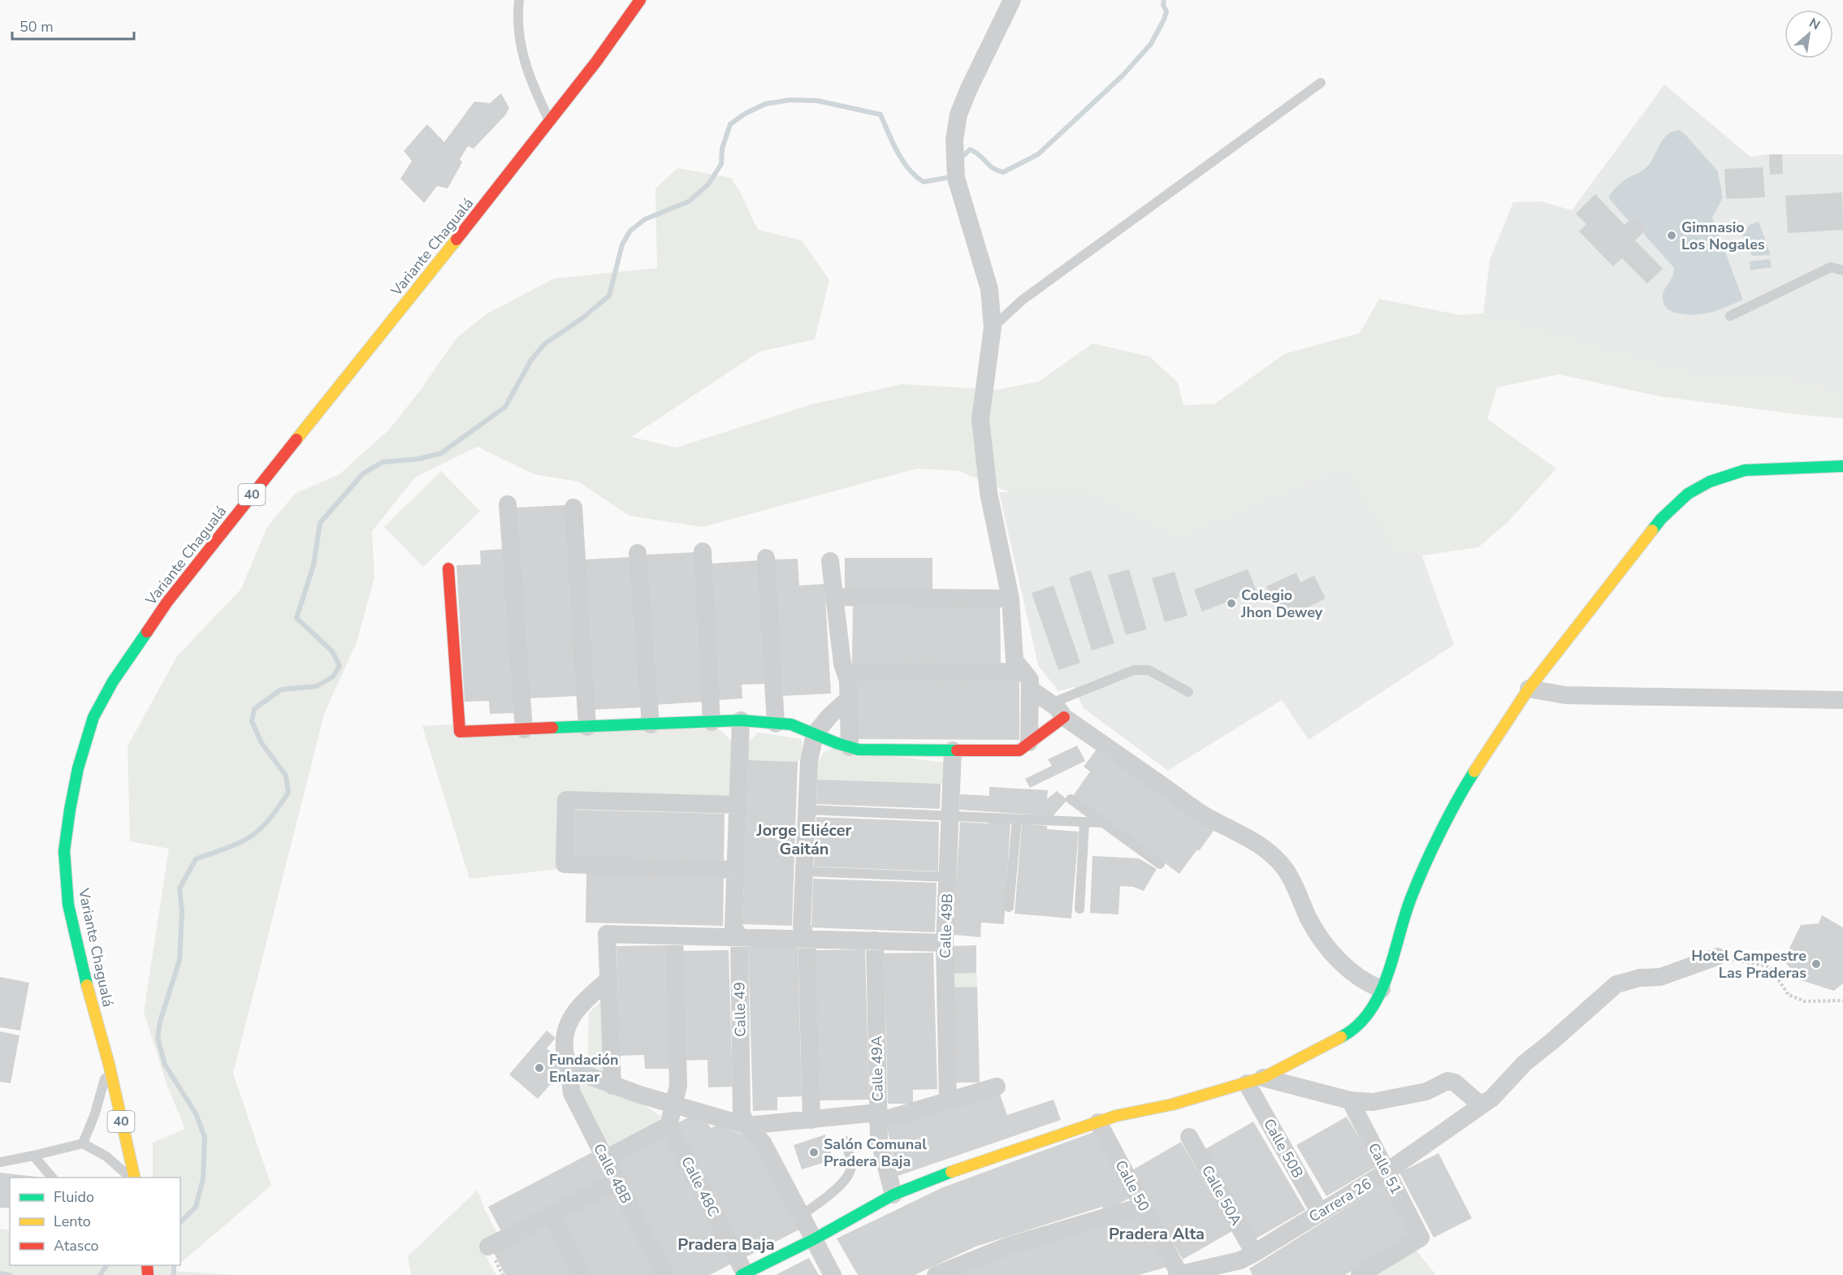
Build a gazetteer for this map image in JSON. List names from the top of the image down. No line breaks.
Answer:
{"streets":{"main road":["Variante Chagualá","40"],"street":["Calle 49B","Calle 49","Calle 49A","Calle 50B","Calle 51","Calle 48B","Calle 50","Calle 48C","Calle 50A","Carrera 26"]},"crossings":[["Calle 50B","Carrera 26"],["Calle 51","Carrera 26"],["Calle 50","Carrera 26"],["Calle 50A","Carrera 26"]],"districts":["Jorge Eliécer Gaitán","Pradera Alta","Pradera Baja"],"places":["Gimnasio Los Nogales","Colegio Jhon Dewey","Hotel Campestre Las Praderas","Fundación Enlazar","Salón Comunal Pradera Baja"],"legend":["Fluido","Lento","Atasco"],"scale_bar":"50 m","north":"top right"}
